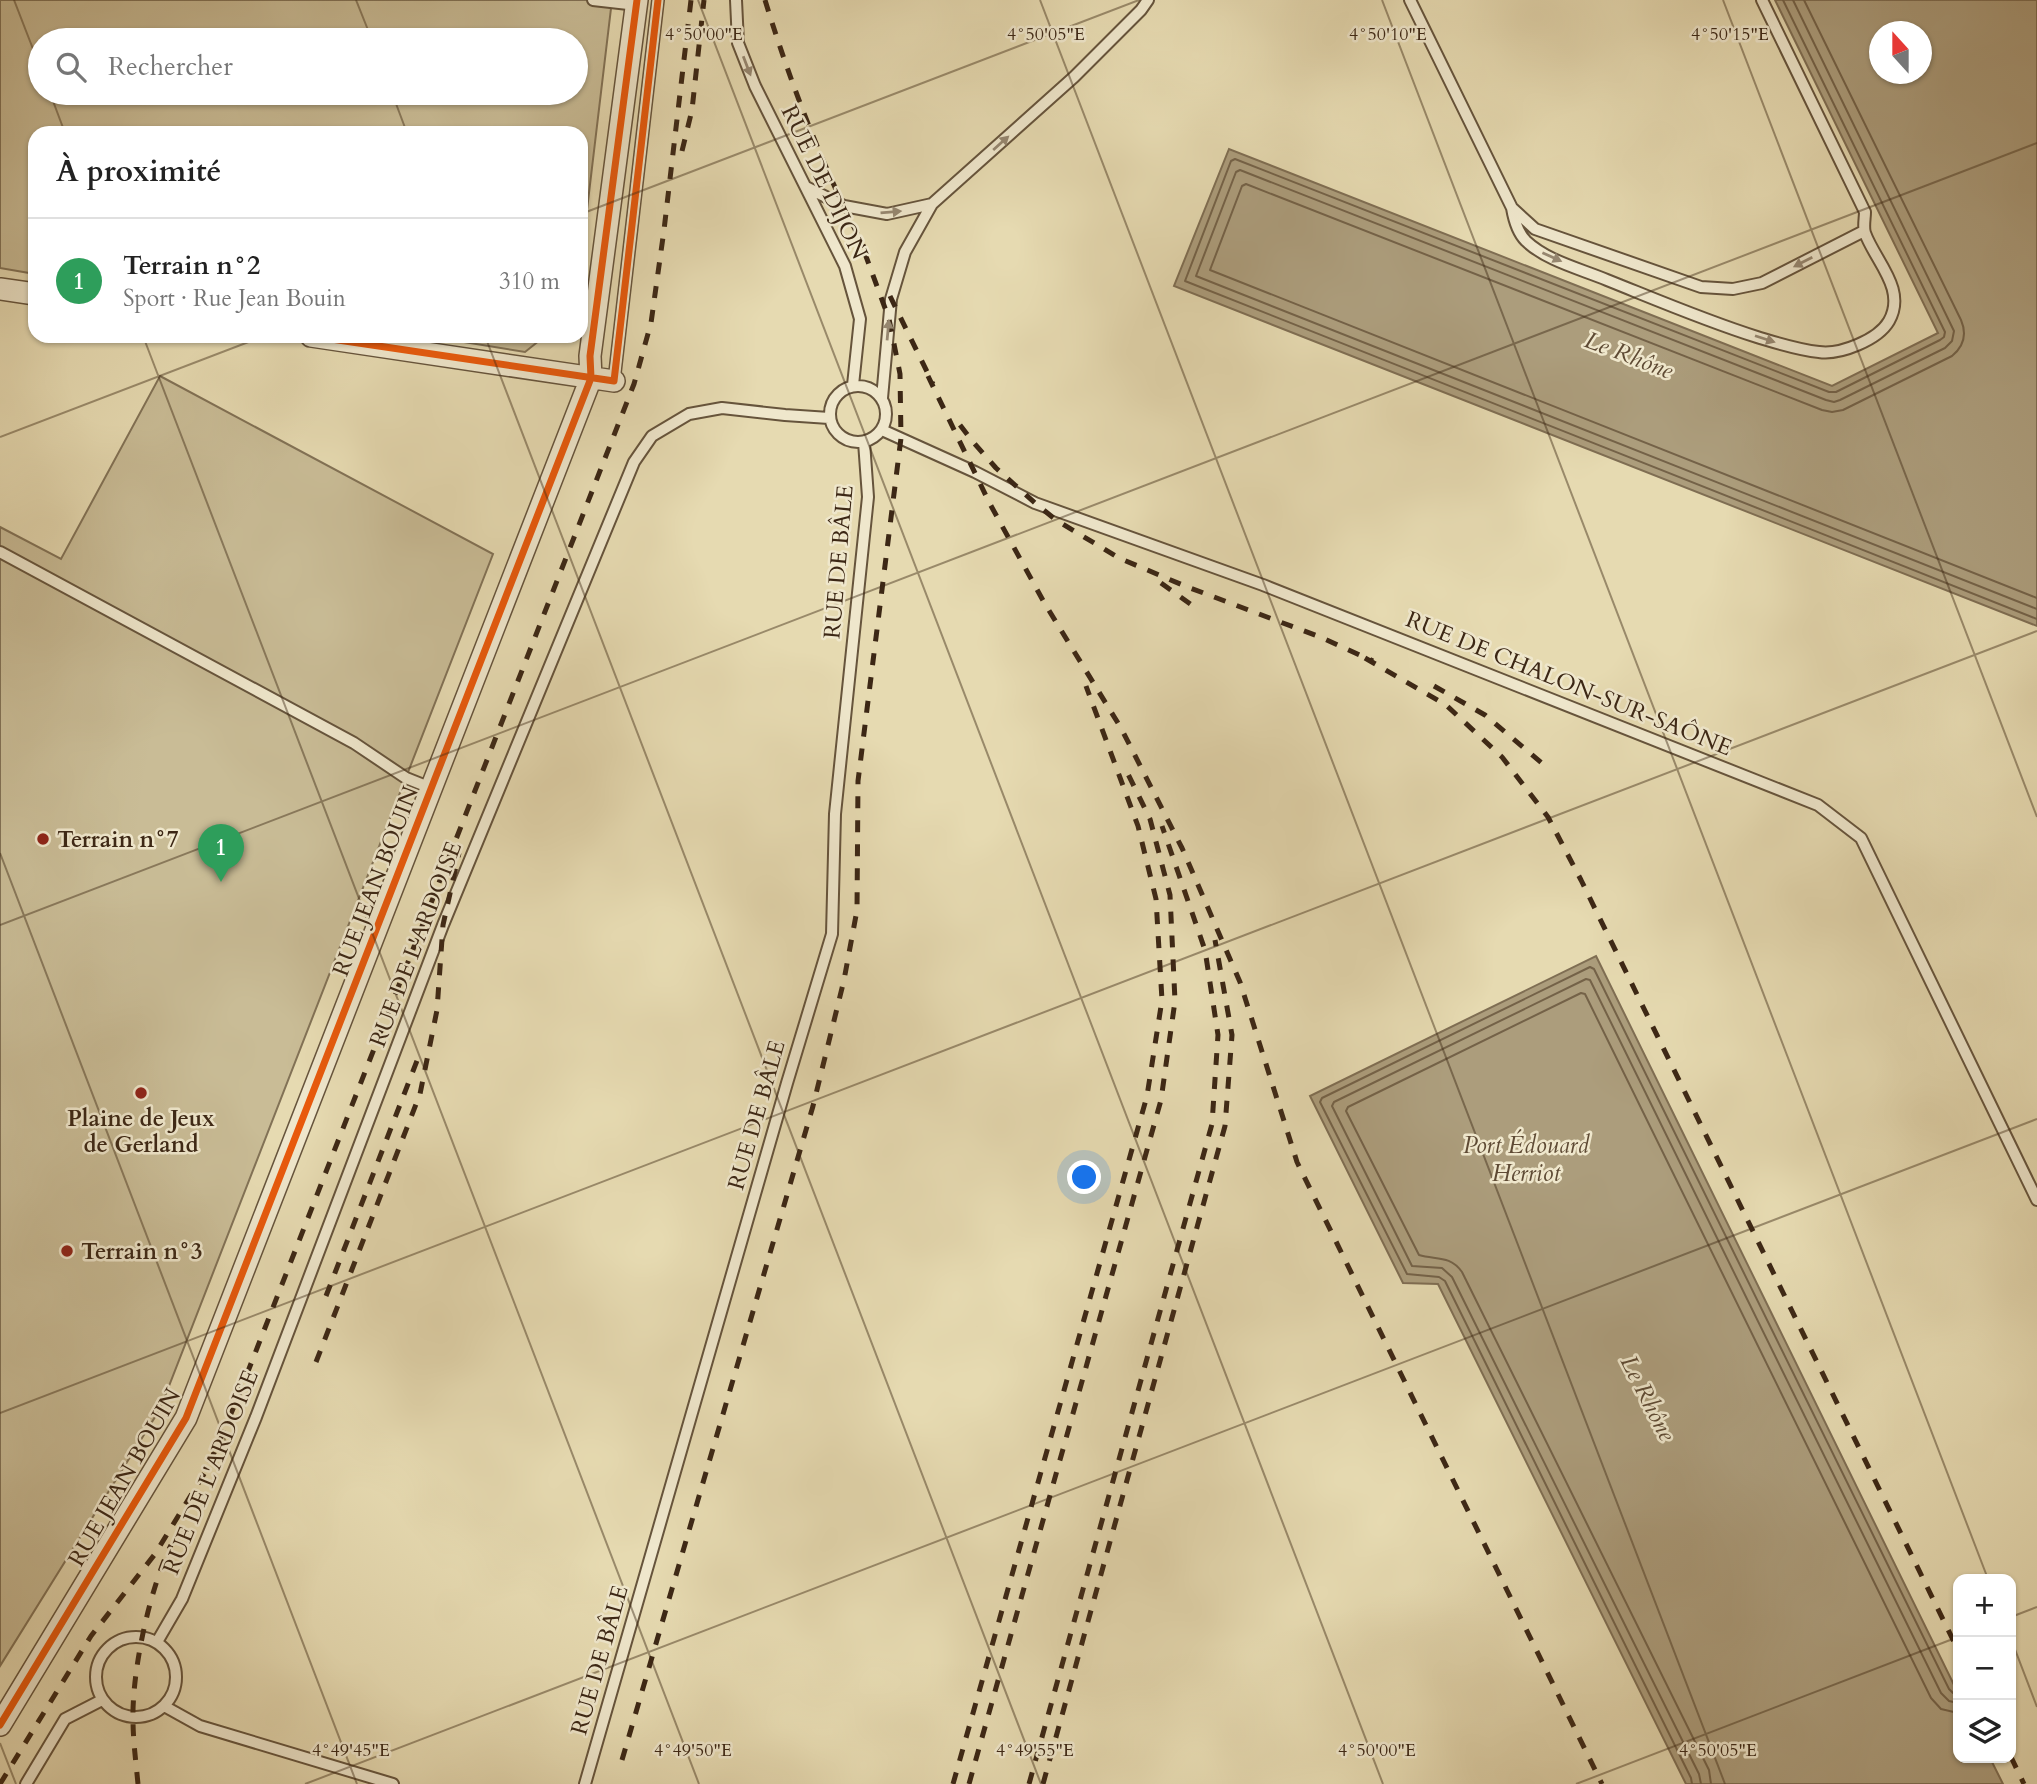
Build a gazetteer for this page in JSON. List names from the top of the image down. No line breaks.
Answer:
{"streets":{"street":["RUE JEAN BOUIN"],"lane":["RUE DE DIJON","RUE DE BÂLE","RUE DE CHALON-SUR-SAÔNE","RUE DE L'ARDOISE"]},"crossings":[["RUE DE DIJON","RUE DE BÂLE"],["RUE DE DIJON","RUE DE CHALON-SUR-SAÔNE"],["RUE DE DIJON","RUE DE L'ARDOISE"],["RUE DE BÂLE","RUE DE CHALON-SUR-SAÔNE"],["RUE DE BÂLE","RUE DE L'ARDOISE"],["RUE DE CHALON-SUR-SAÔNE","RUE DE L'ARDOISE"]],"one_way":["RUE DE DIJON"],"water":["Le Rhône","Port Édouard Herriot"],"places":["Terrain n°7","Plaine de Jeux de Gerland","Terrain n°3"],"north":"top","page":{"search":"Rechercher","heading":"À proximité","list":[{"mark":"1","name":"Terrain n°2","note":"Sport · Rue Jean Bouin","value":"310 m"}],"pins":"1","map_buttons":["+","−"]},"coordinates":["4°50'05\"E","4°50'00\"E","4°50'10\"E","4°50'15\"E","4°49'45\"E","4°49'50\"E","4°49'55\"E"]}
